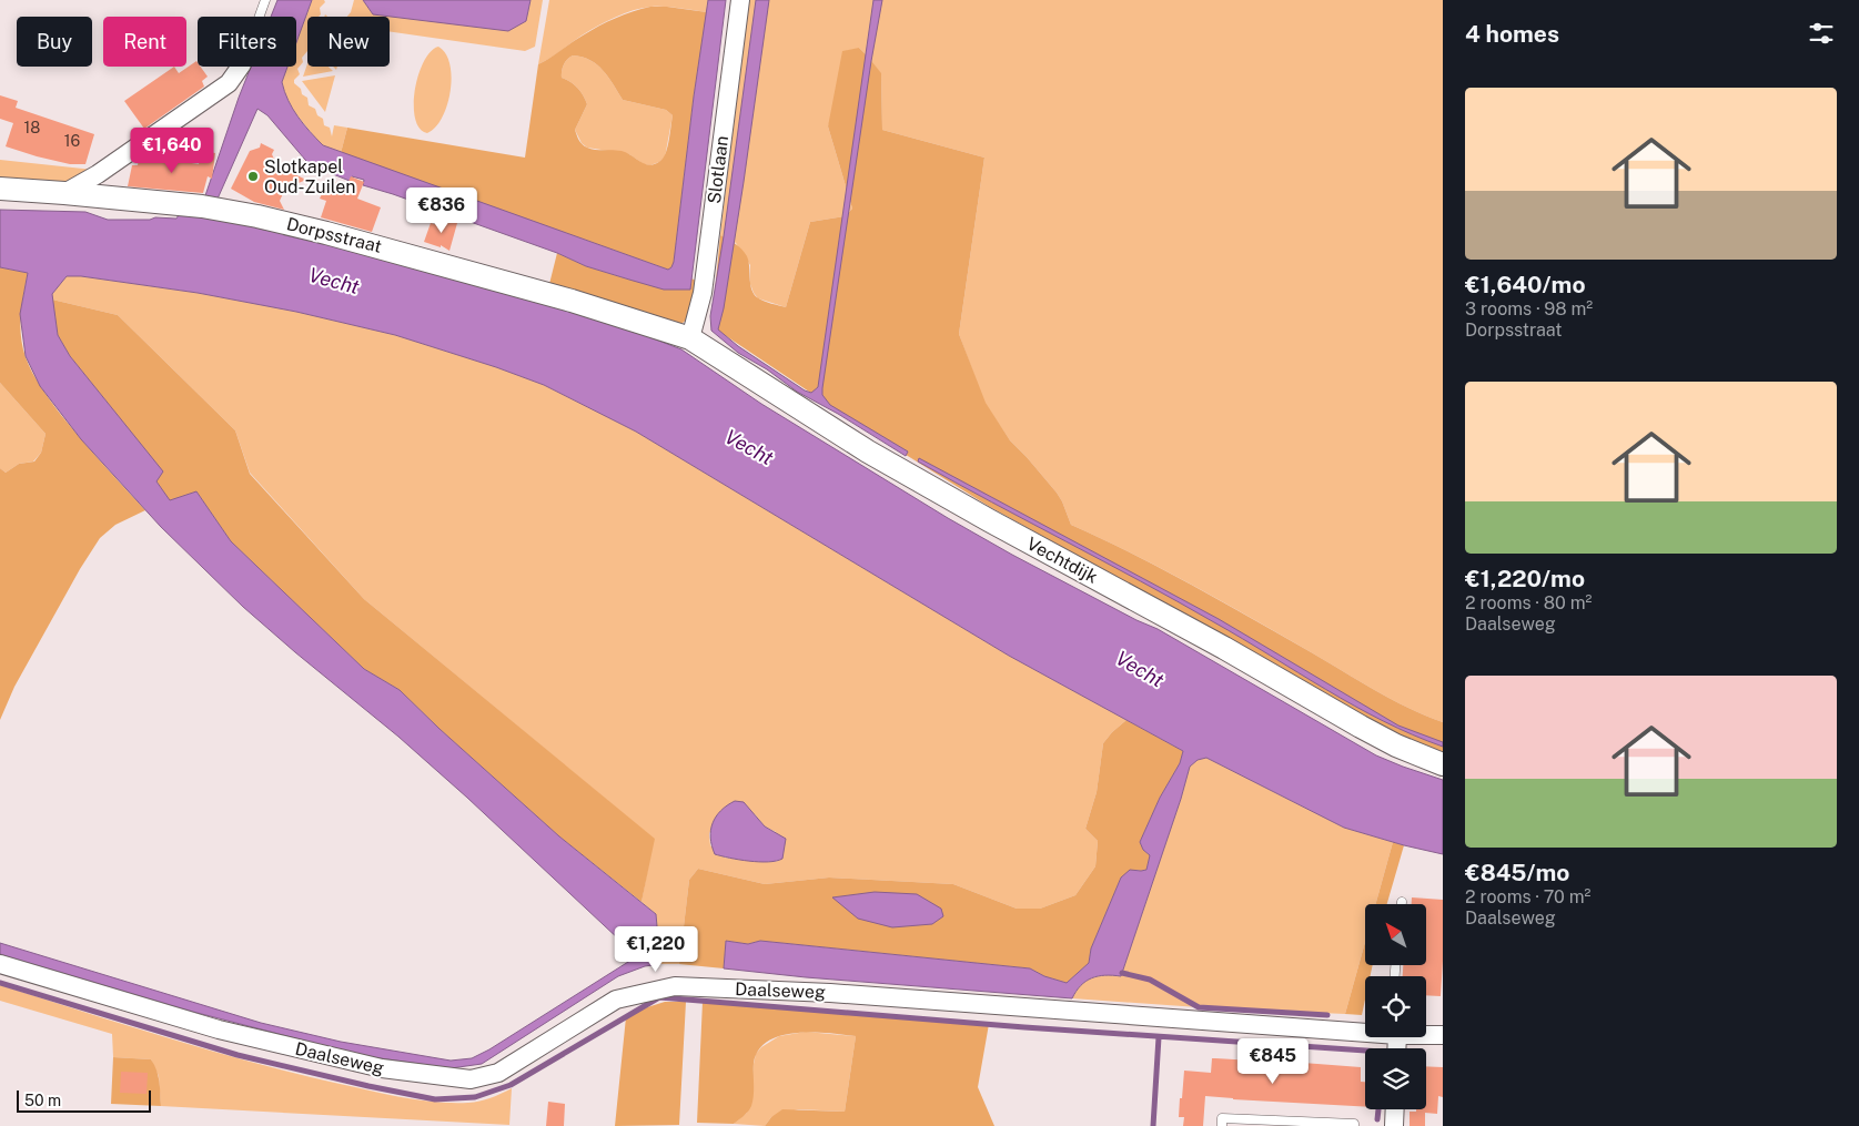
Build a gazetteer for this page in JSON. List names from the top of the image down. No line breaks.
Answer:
{"streets":{"street":["Slotlaan","Dorpsstraat","Vechtdijk","Daalseweg"]},"crossings":[["Slotlaan","Dorpsstraat"],["Slotlaan","Vechtdijk"],["Dorpsstraat","Vechtdijk"]],"water":["Vecht"],"places":["Slotkapel Oud-Zuilen"],"house_numbers":["18","16"],"scale_bar":"50 m","north":"top left","page":{"heading":"4 homes","chip":["Buy","Rent","Filters","New"],"list":[{"name":"€1,640/mo","note":"3 rooms · 98 m² · Dorpsstraat"},{"name":"€1,220/mo","note":"2 rooms · 80 m² · Daalseweg"},{"name":"€845/mo","note":"2 rooms · 70 m² · Daalseweg"}],"price":["€1,640","€836","€1,220","€845"],"scale":"50 m"}}
